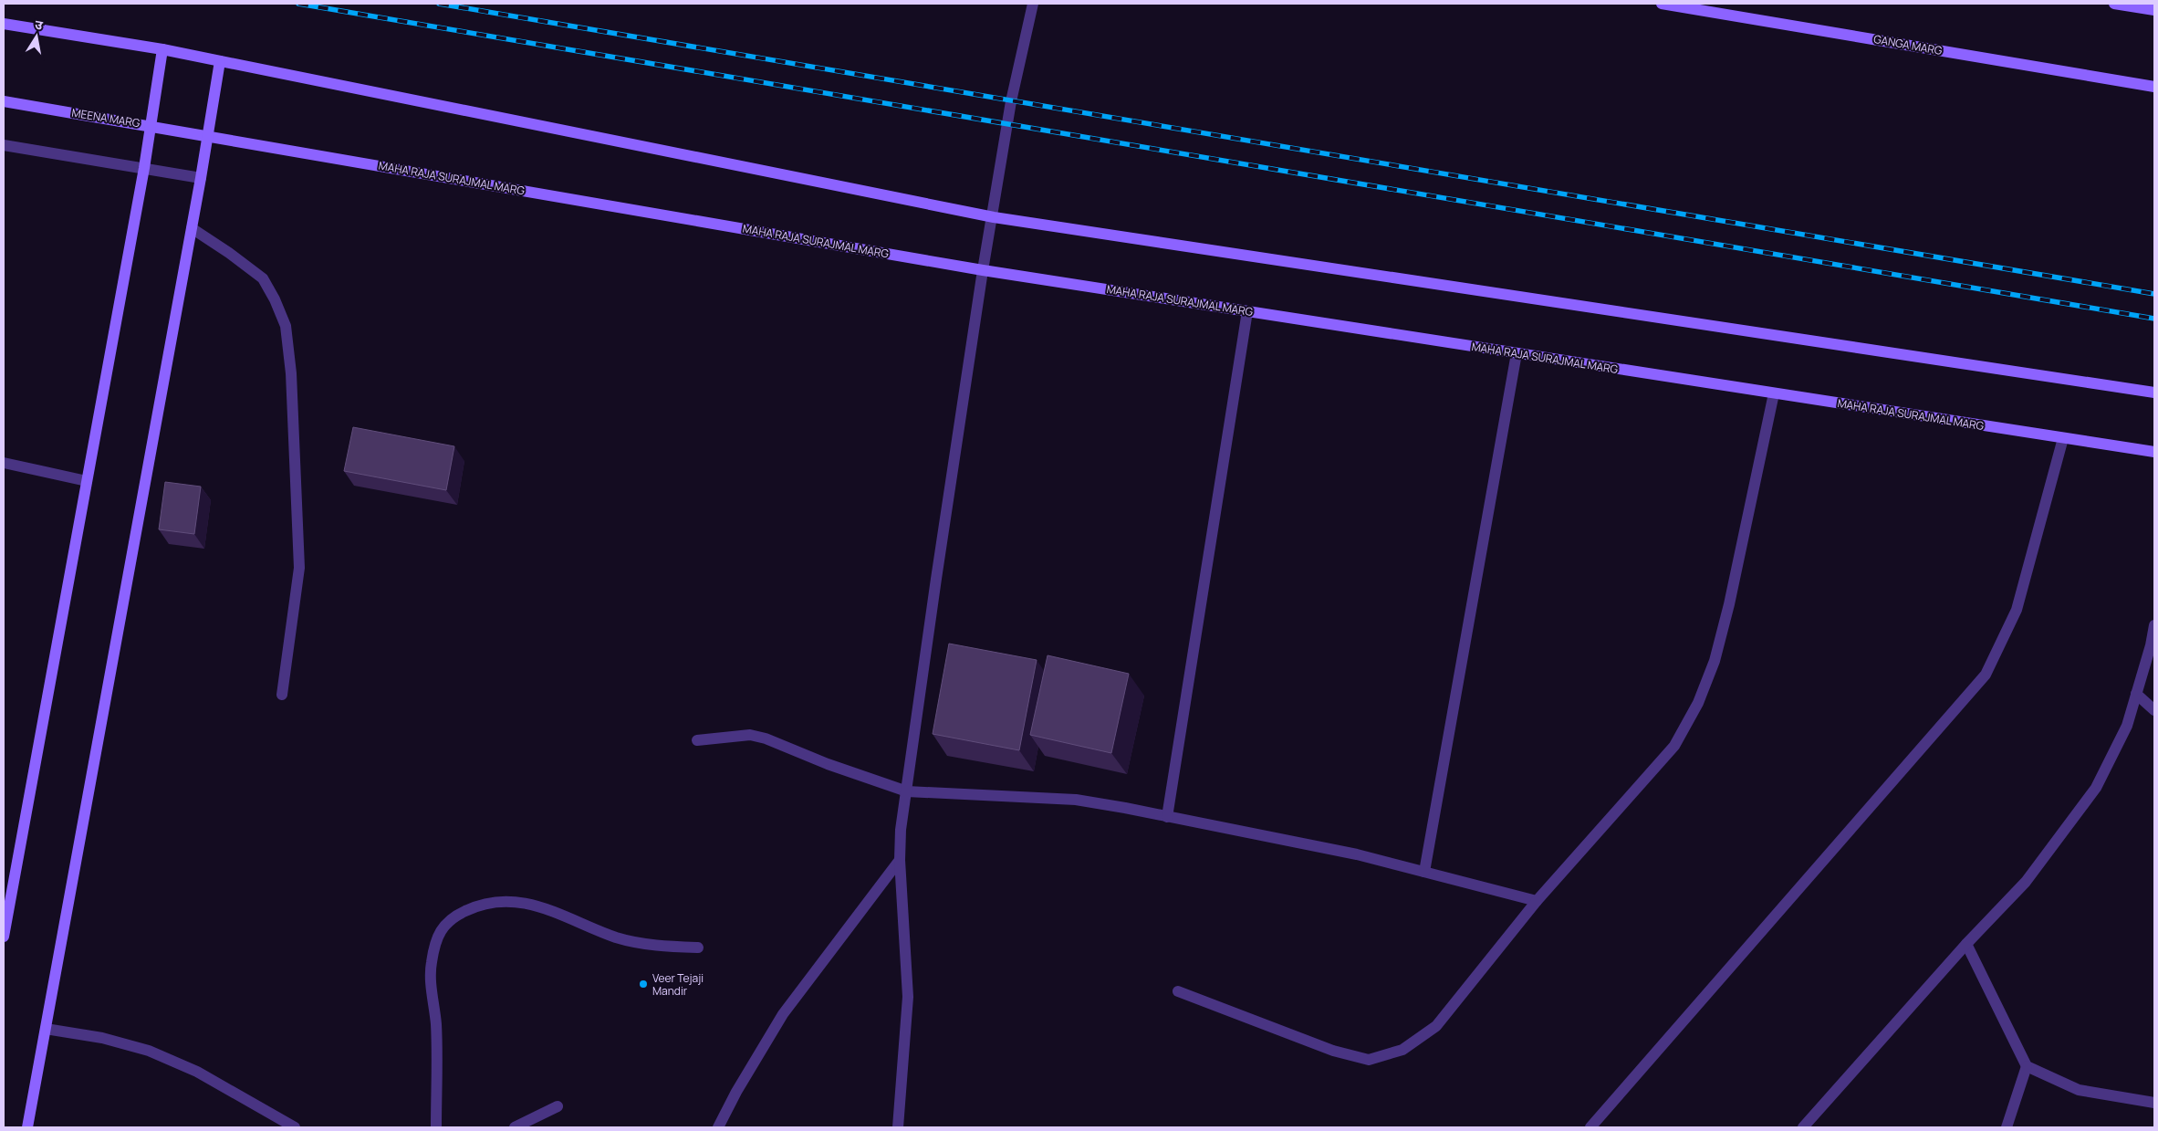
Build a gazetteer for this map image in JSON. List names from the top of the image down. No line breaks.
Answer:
{"streets":{"street":["GANGA MARG","MEENA MARG","MAHA RAJA SURAJMAL MARG"]},"crossings":[["MEENA MARG","MAHA RAJA SURAJMAL MARG"]],"places":["Veer Tejaji Mandir"],"north":"top"}
